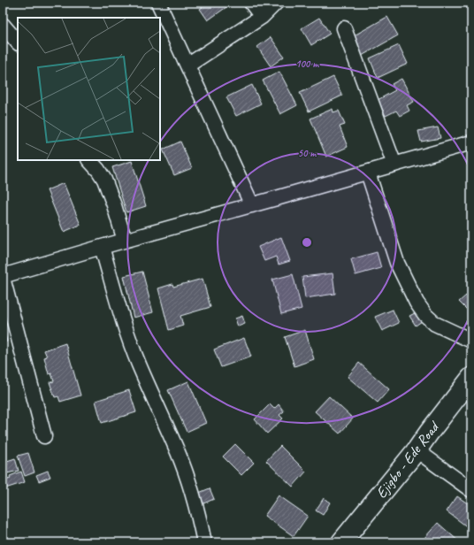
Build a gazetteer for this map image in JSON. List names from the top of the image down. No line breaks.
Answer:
{"streets":{"main road":["Ejigbo - Ede Road"]},"rings":["100 m","50 m"]}
